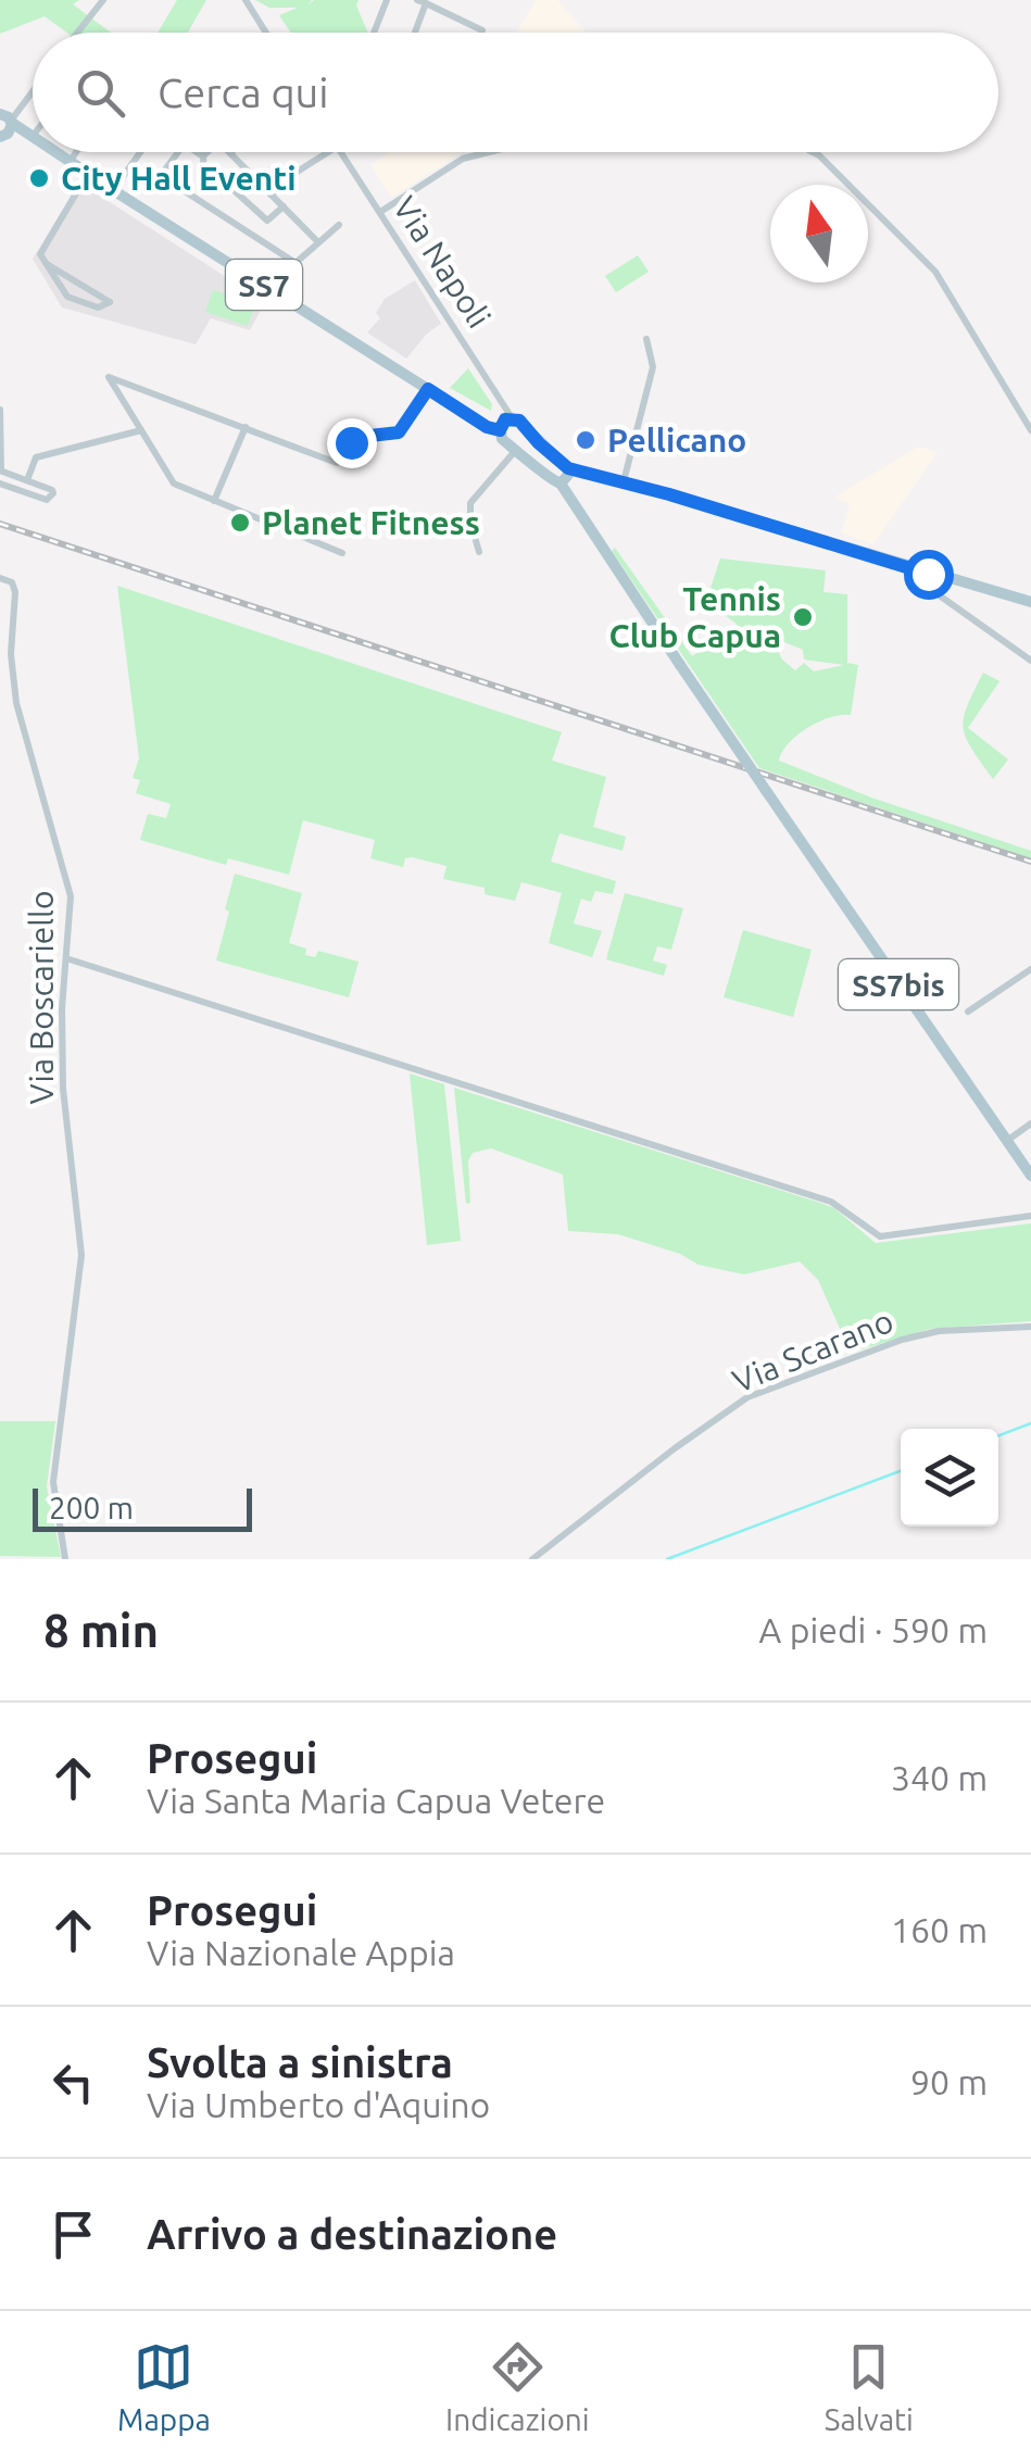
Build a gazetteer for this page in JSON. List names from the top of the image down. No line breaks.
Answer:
{"streets":{"main road":["SS7","SS7bis"],"street":["Via Napoli","Via Boscariello","Via Scarano"]},"crossings":[["SS7","SS7bis"]],"places":["City Hall Eventi","Pellicano","Planet Fitness","Tennis Club Capua"],"scale_bar":"200 m","north":"top","page":{"search":"Cerca qui","scale":"200 m","heading":["8 min","A piedi · 590 m"],"list":[["Prosegui","Via Santa Maria Capua Vetere","340 m"],["Prosegui","Via Nazionale Appia","160 m"],["Svolta a sinistra","Via Umberto d'Aquino","90 m"],"Arrivo a destinazione"],"nav":["Mappa","Indicazioni","Salvati"]}}
